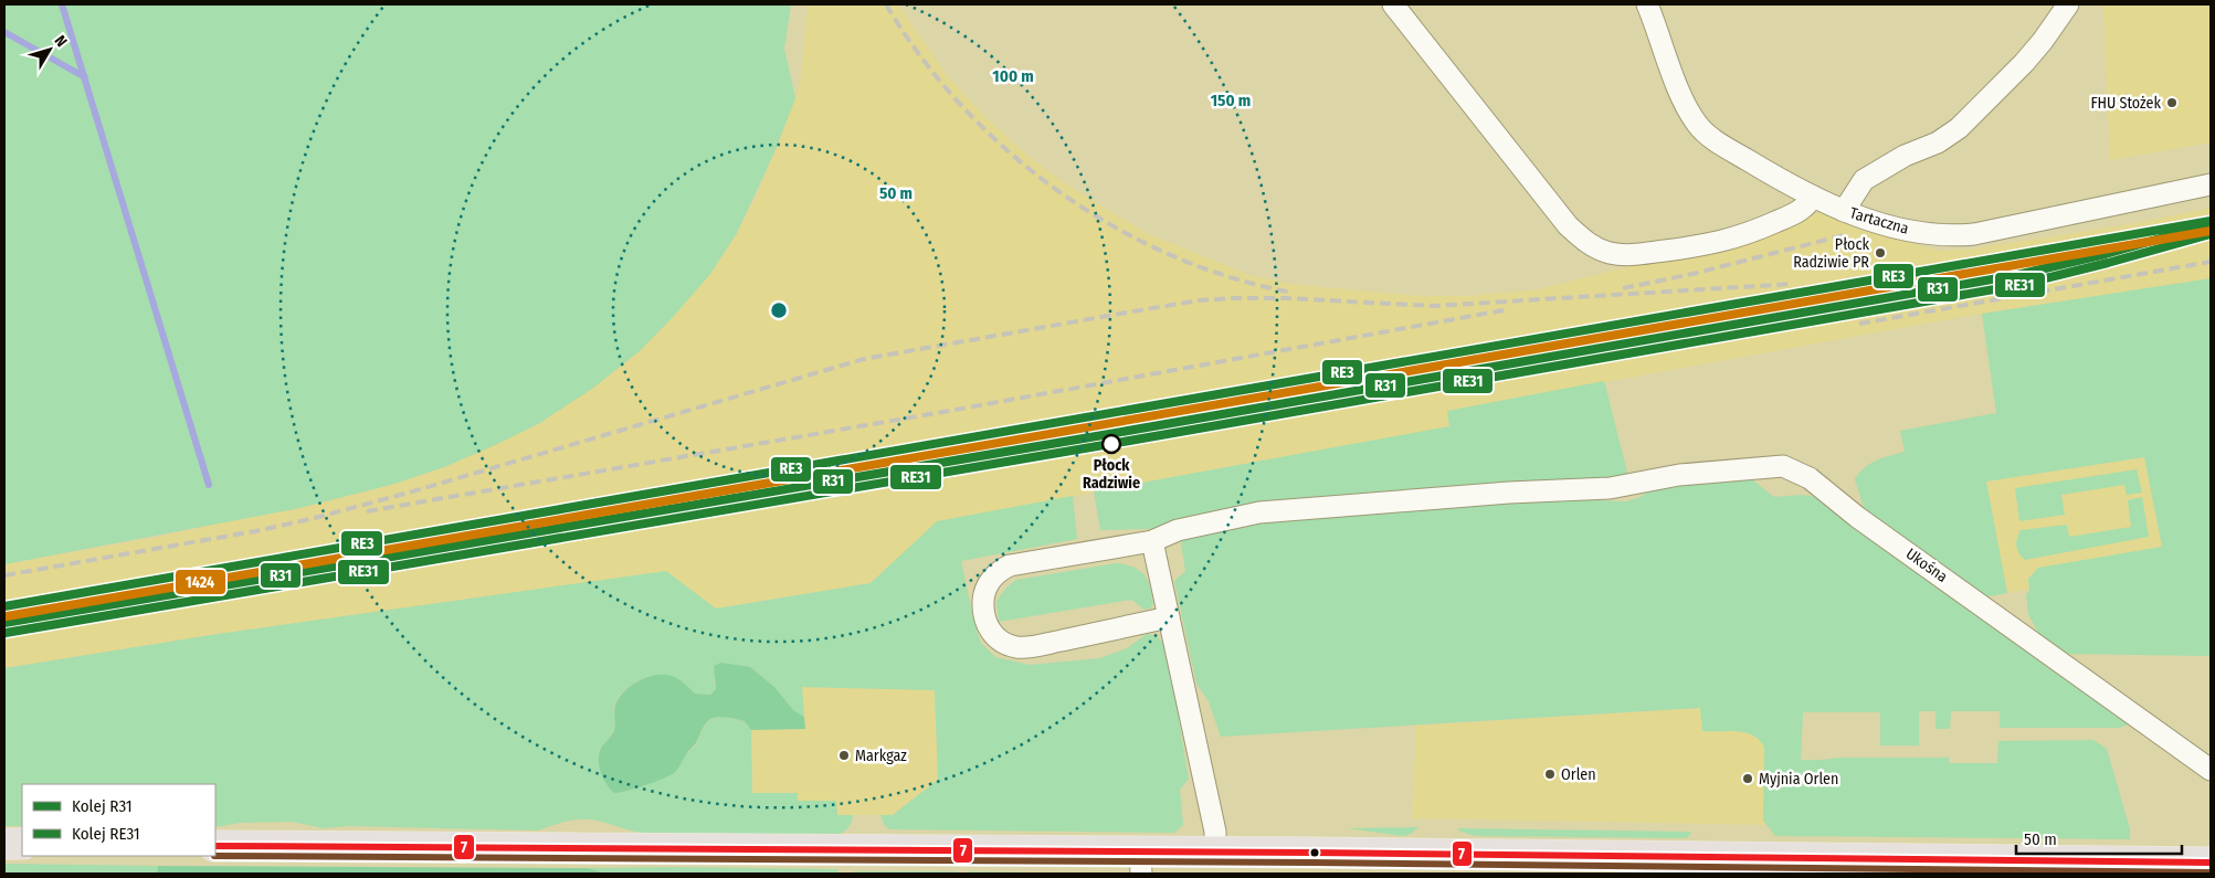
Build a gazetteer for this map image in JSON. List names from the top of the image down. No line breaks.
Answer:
{"streets":{"street":["Tartaczna","Ukośna"]},"places":["FHU Stożek","Płock Radziwie PR","Płock Radziwie","Markgaz","Orlen","Myjnia Orlen"],"lines":["transit line RE3","rail line R31","transit line 1424","rail line RE31","transit line 7"],"legend":["Kolej R31","Kolej RE31"],"scale_bar":"50 m","north":"top right","rings":["100 m","150 m","50 m"]}
